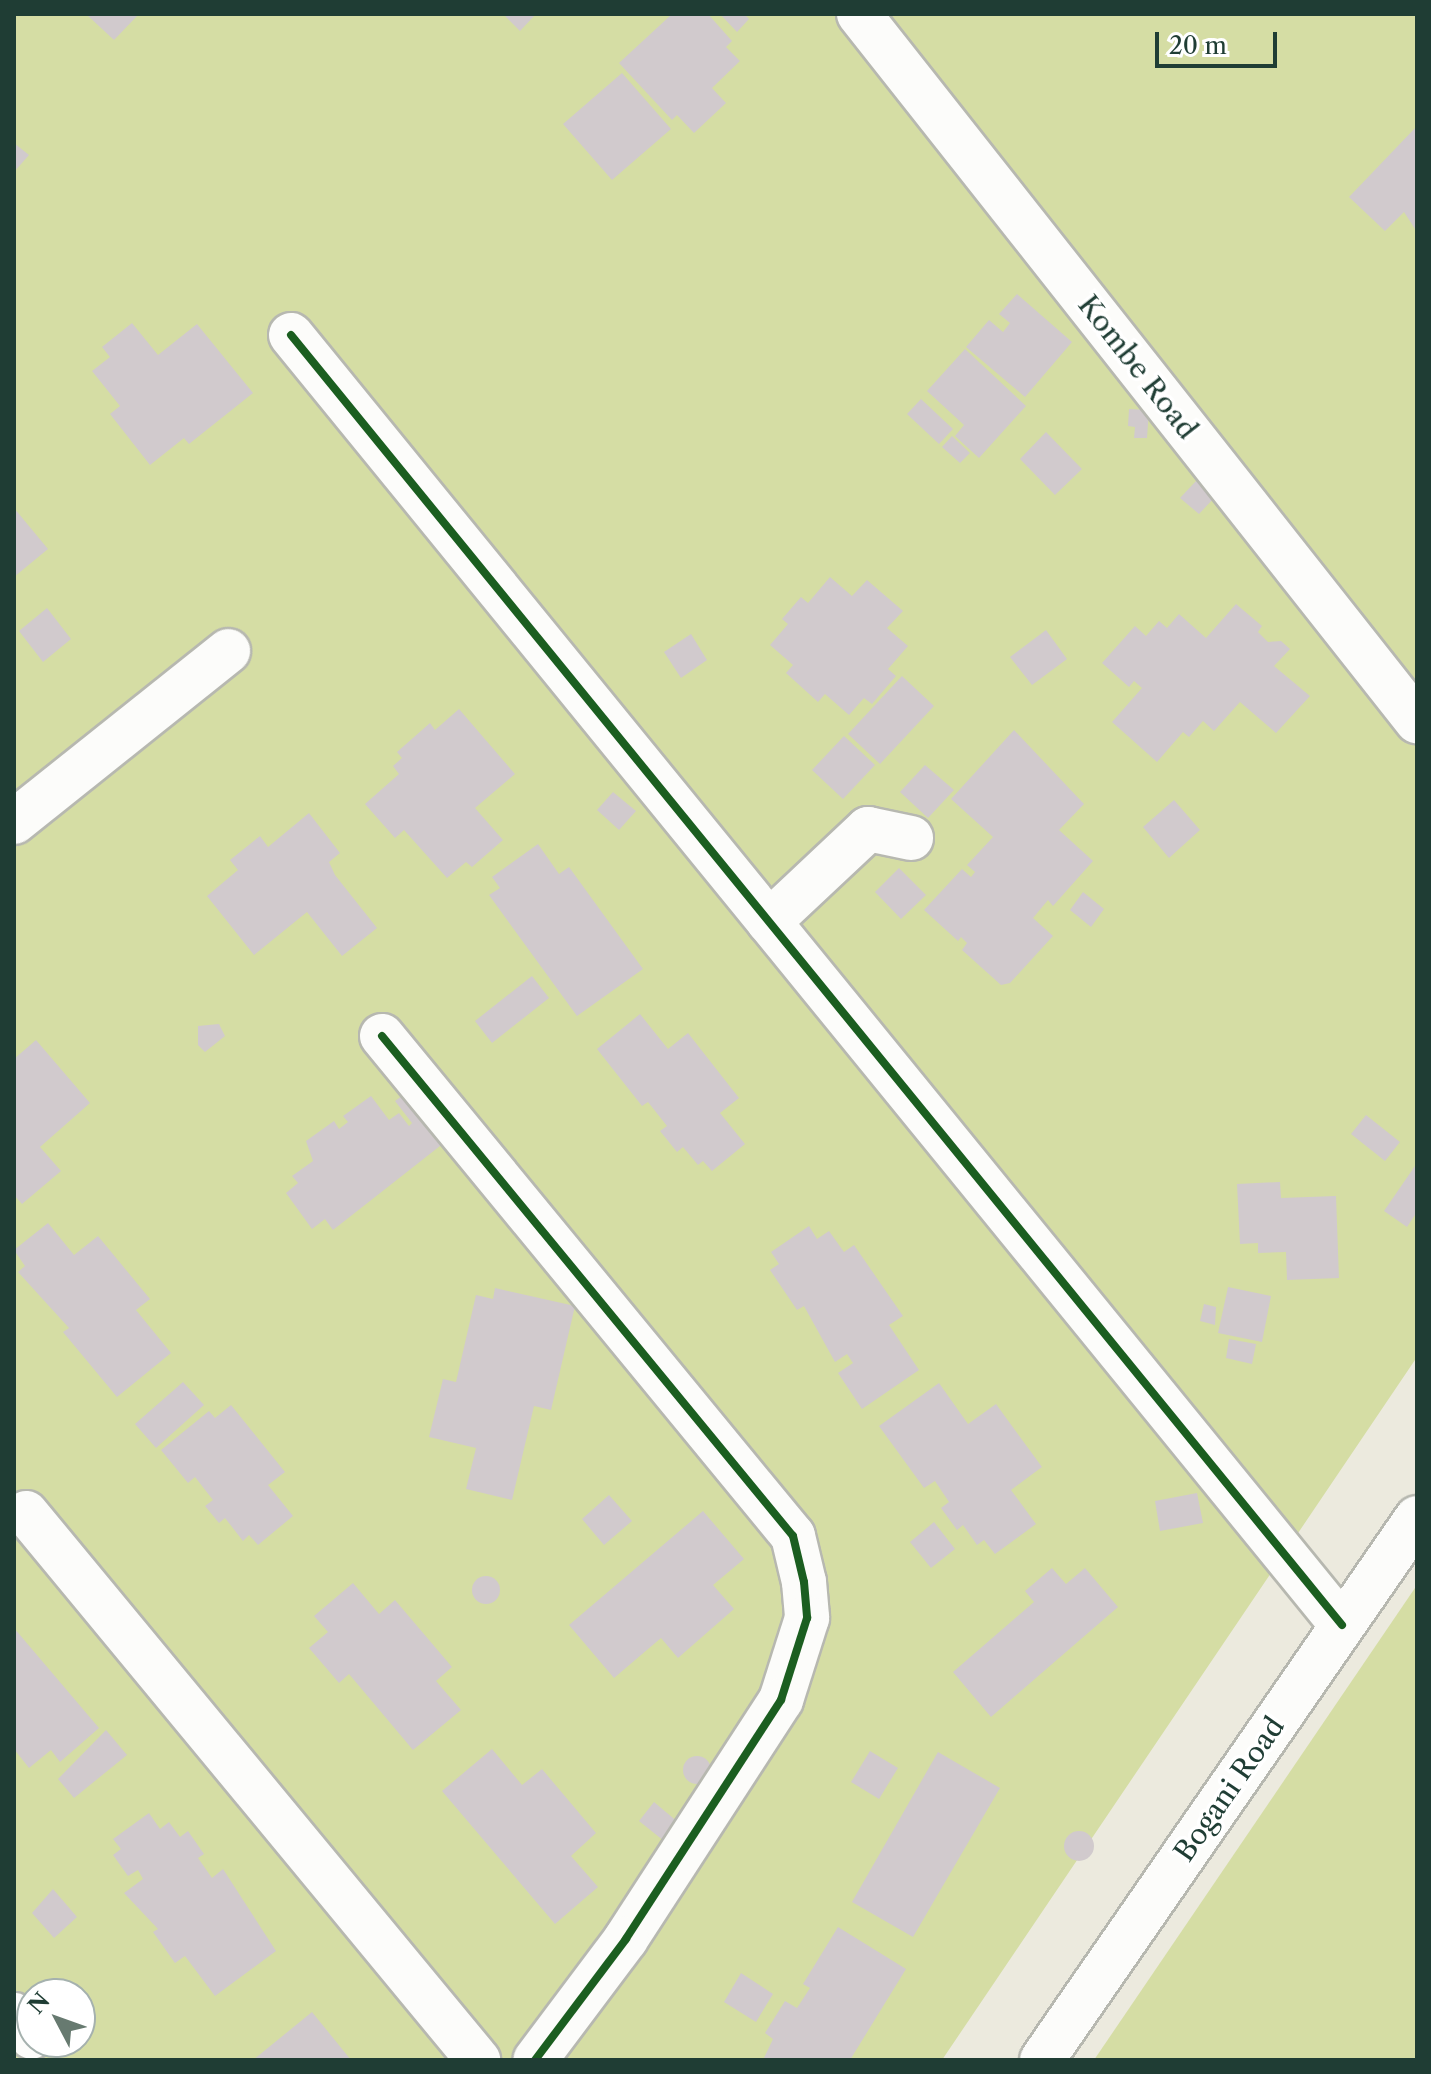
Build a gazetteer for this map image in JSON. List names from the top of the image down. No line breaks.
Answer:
{"streets":{"street":["Kombe Road","Bogani Road"]},"scale_bar":"20 m","north":"top left"}
